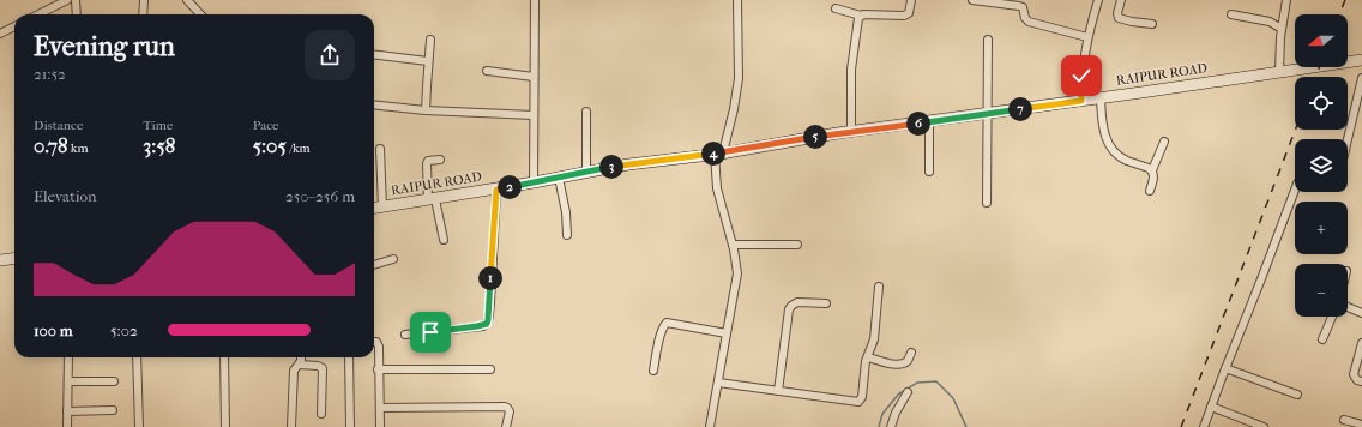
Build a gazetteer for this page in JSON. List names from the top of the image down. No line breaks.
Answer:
{"streets":{"main road":["RAIPUR ROAD"]},"north":"left","page":{"map_buttons":["+","−"],"heading":["Evening run","21:52"],"stats":[["Distance","0.78 km"],["Time","3:58"],["Pace","5:05 /km"]],"pins":["7","6","5","4","3","2","1"],"chart":["Elevation","250–256 m"],"list":[{"name":"100 m","note":"5:02"}]}}
